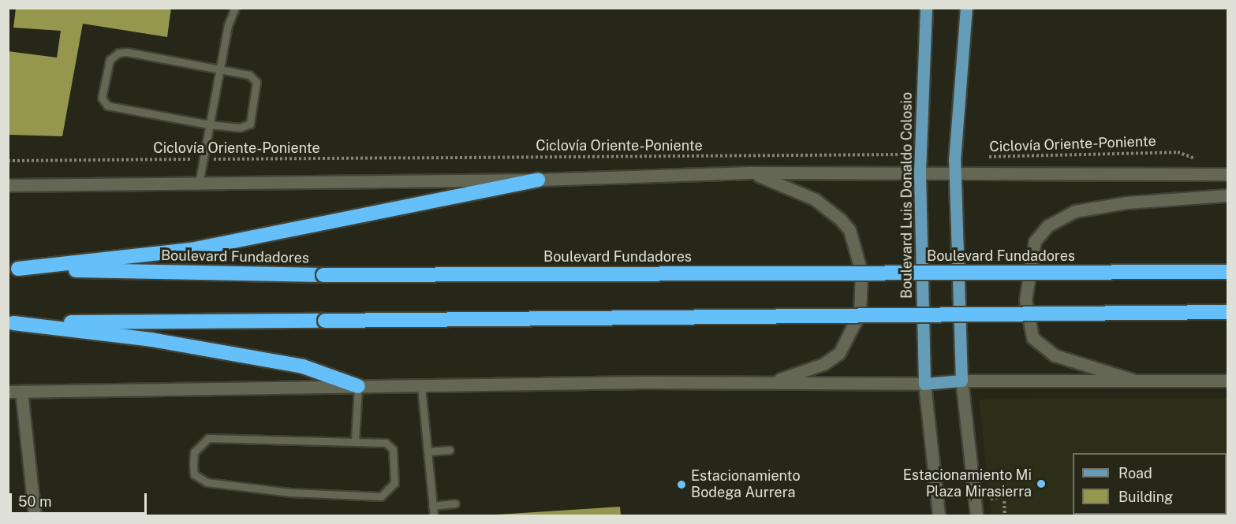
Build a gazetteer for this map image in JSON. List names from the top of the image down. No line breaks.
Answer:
{"streets":{"highway":["Boulevard Fundadores"],"main road":["Boulevard Luis Donaldo Colosio"],"path":["Ciclovía Oriente-Poniente"]},"crossings":[["Ciclovía Oriente-Poniente","Boulevard Luis Donaldo Colosio"]],"places":["Estacionamiento Mi Plaza Mirasierra","Estacionamiento Bodega Aurrera"],"legend":["Road","Building"],"scale_bar":"50 m"}
